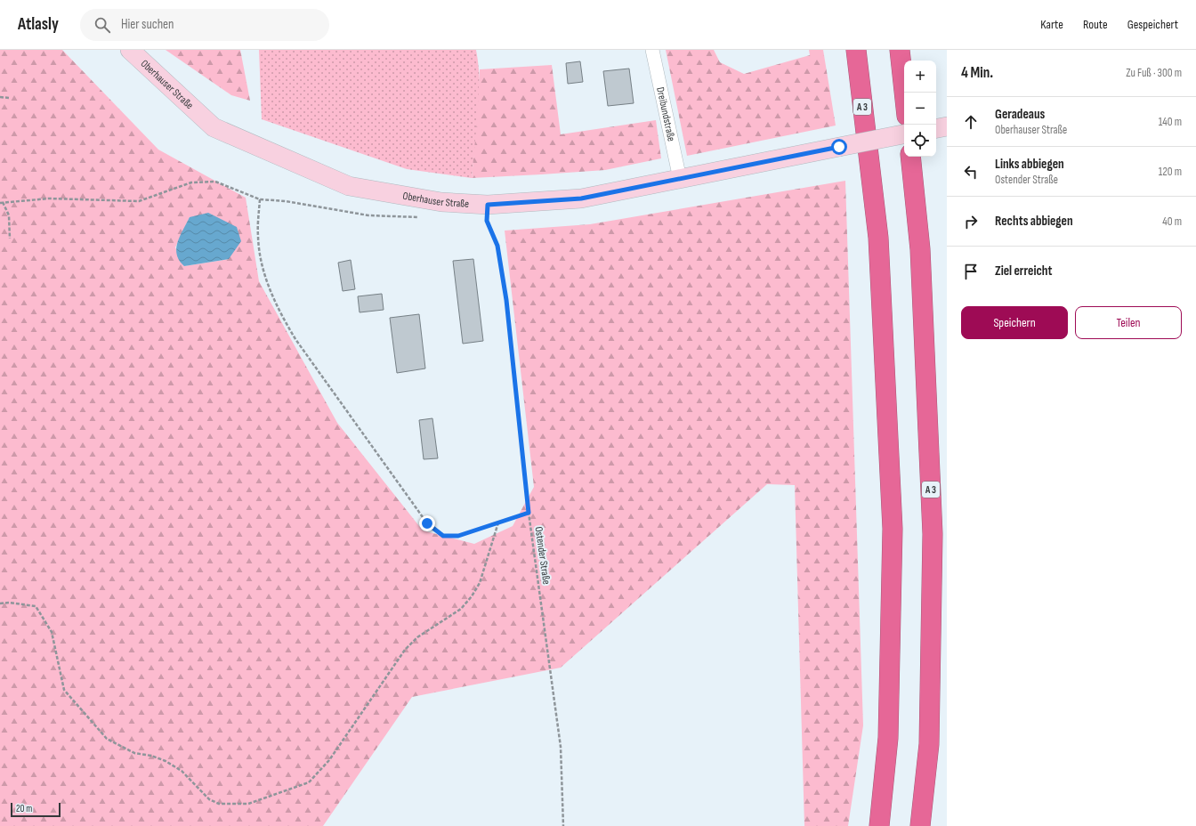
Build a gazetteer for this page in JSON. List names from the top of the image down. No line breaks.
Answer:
{"streets":{"highway":["A 3"],"street":["Oberhauser Straße","Dreibundstraße"],"path":["Ostender Straße"]},"crossings":[["Oberhauser Straße","Dreibundstraße"],["Oberhauser Straße","Ostender Straße"]],"scale_bar":"20 m","page":{"header":"Atlasly","search":"Hier suchen","nav":["Karte","Route","Gespeichert"],"heading":["4 Min.","Zu Fuß · 300 m"],"map_buttons":["+","−"],"list":[["Geradeaus","Oberhauser Straße","140 m"],["Links abbiegen","Ostender Straße","120 m"],["Rechts abbiegen","40 m"],"Ziel erreicht"],"buttons":["Speichern","Teilen"],"scale":"20 m"}}
